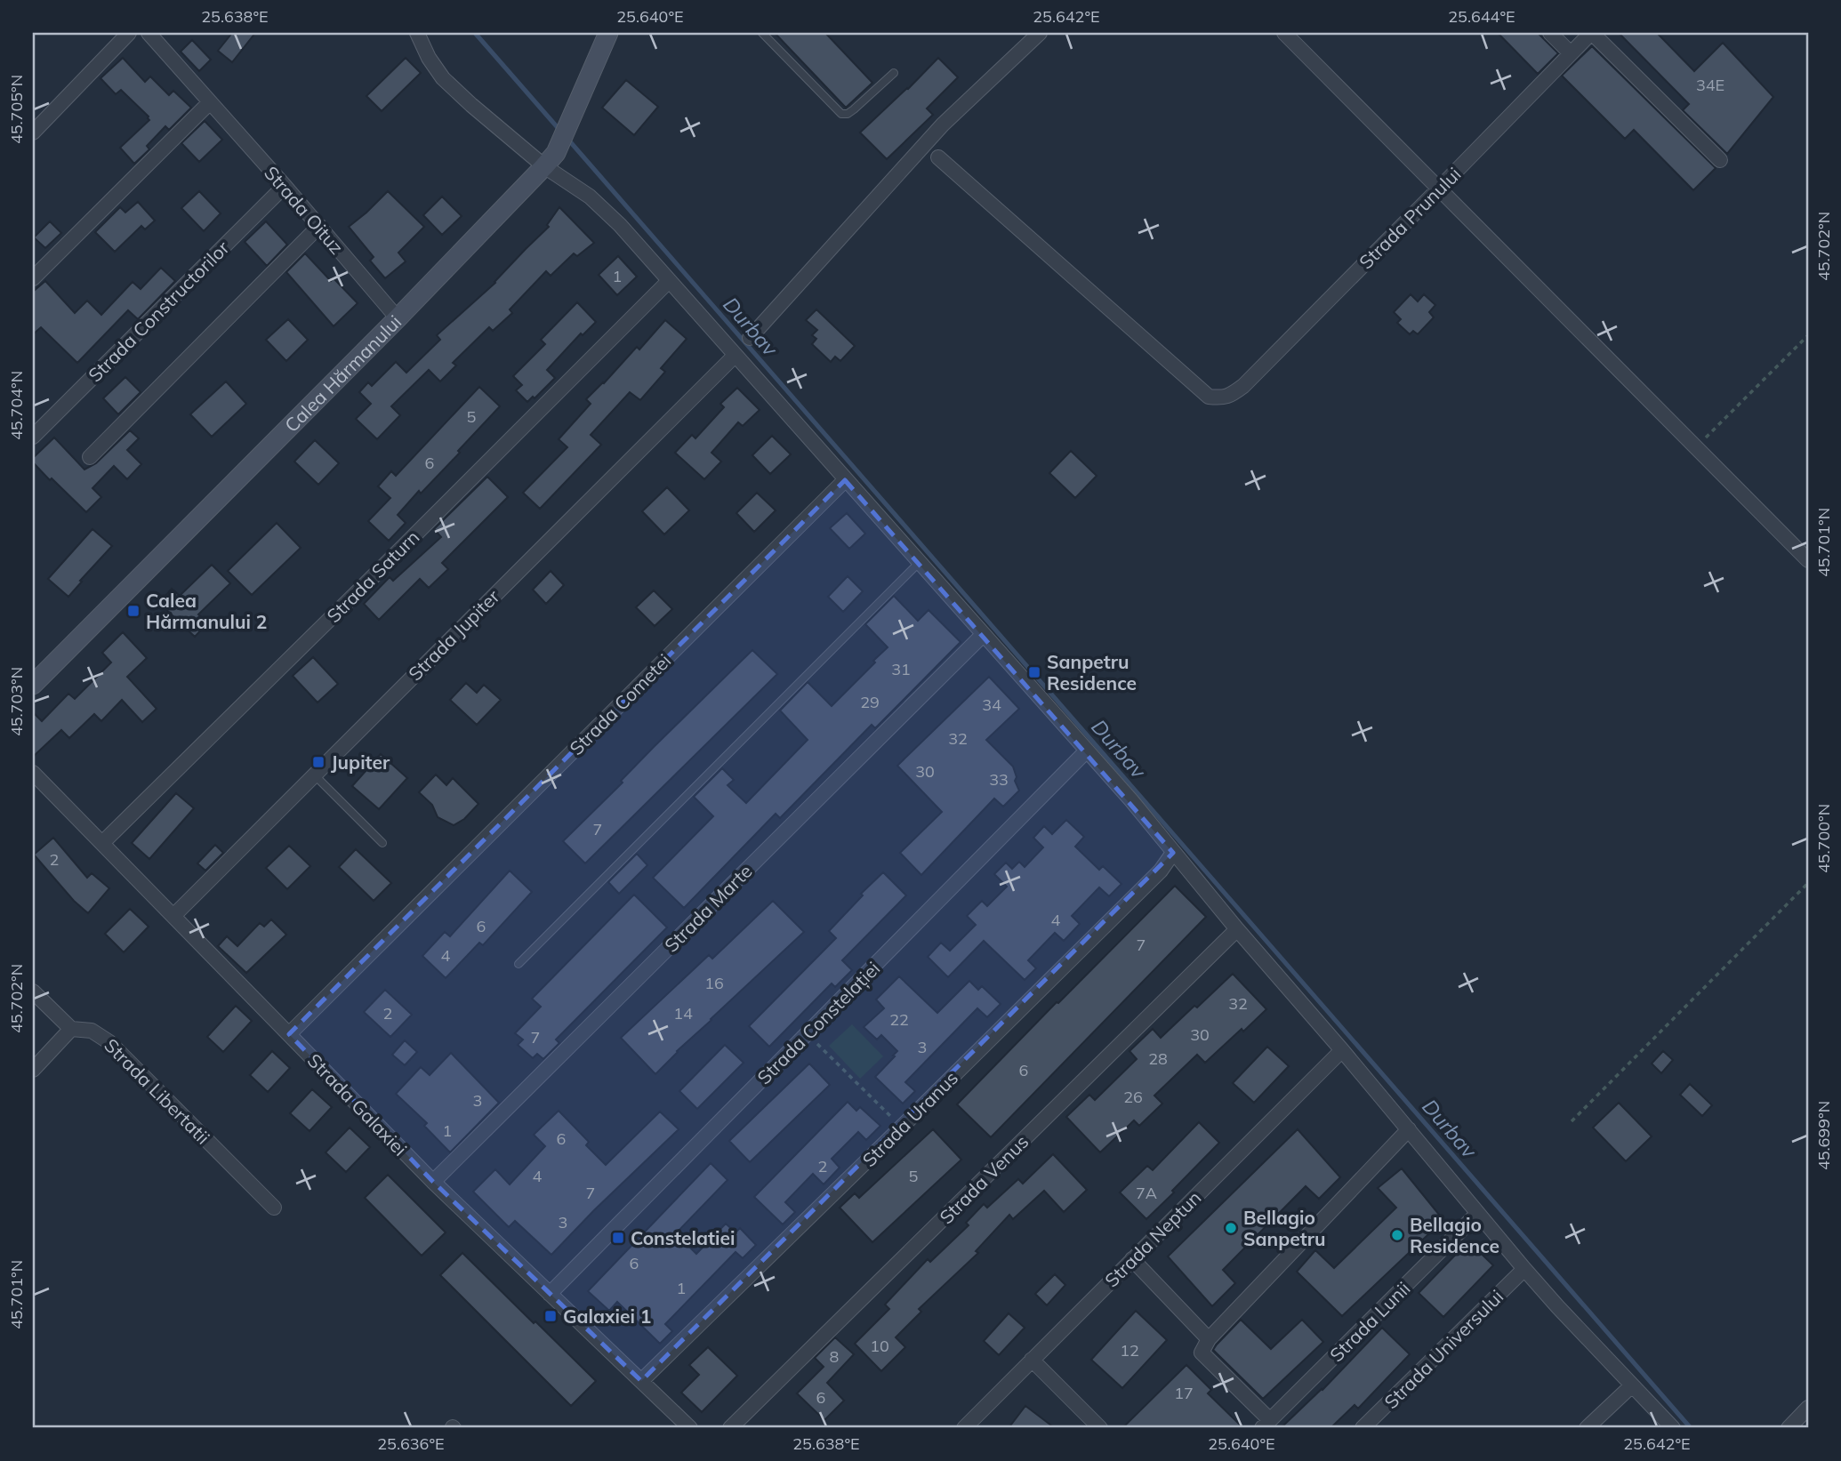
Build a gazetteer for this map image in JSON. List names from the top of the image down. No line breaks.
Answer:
{"streets":{"street":["Strada Oituz","Strada Prunului","Strada Constructorilor","Calea Hărmanului","Strada Saturn","Strada Jupiter","Strada Cometei","Strada Marte","Strada Constelației","Strada Libertatii","Strada Galaxiei","Strada Uranus","Strada Venus","Strada Neptun","Strada Lunii","Strada Universului"]},"crossings":[["Strada Oituz","Strada Constructorilor"],["Strada Oituz","Calea Hărmanului"],["Strada Saturn","Strada Galaxiei"],["Strada Jupiter","Strada Galaxiei"],["Strada Cometei","Strada Galaxiei"],["Strada Marte","Strada Galaxiei"],["Strada Constelației","Strada Galaxiei"],["Strada Galaxiei","Strada Uranus"]],"water":["Durbav"],"places":{"transit":["Calea Hărmanului 2","Sanpetru Residence","Jupiter","Constelatiei","Galaxiei 1"],"other":["Bellagio Sanpetru","Bellagio Residence"]},"house_numbers":["34E","1","5","6","31","29","34","32","30","33","7","2","4","6","7","4","16","32","2","14","22","30","7","3","28","6","26","3","1","6","2","4","5","7","7A","3","6","1","10","12","8","17","6"],"coordinates":["25.638°E","25.640°E","25.642°E","25.644°E","45.705°N","45.702°N","45.704°N","45.701°N","45.703°N","45.700°N","45.699°N","25.636°E"]}
